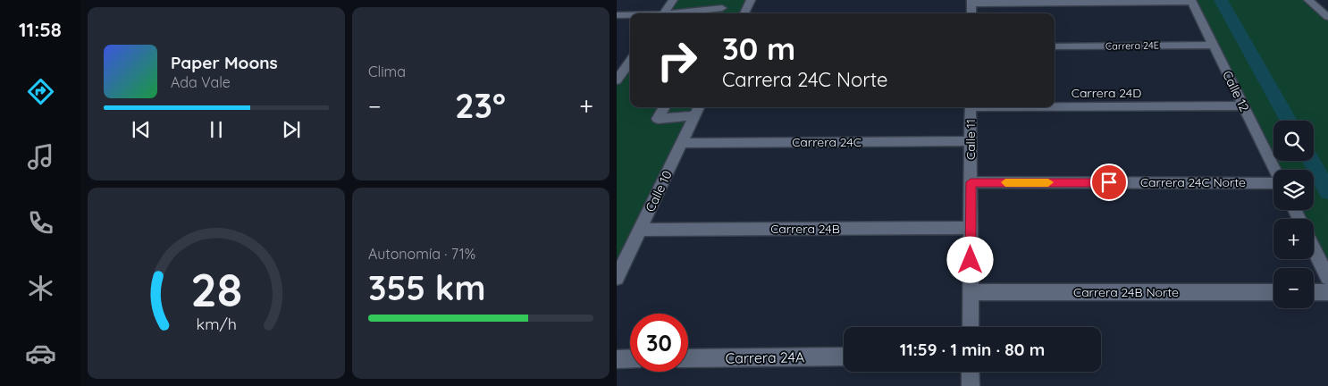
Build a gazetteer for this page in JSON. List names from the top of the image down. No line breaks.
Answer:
{"streets":{"street":["Carrera 24E","Calle 12","Carrera 24D","Calle 11","Carrera 24C","Carrera 24C Norte","Calle 10","Carrera 24B","Carrera 24B Norte","Carrera 24A"]},"crossings":[["Carrera 24E","Calle 12"],["Calle 12","Carrera 24D"],["Calle 11","Carrera 24C"],["Calle 11","Carrera 24C Norte"],["Calle 11","Carrera 24B"],["Calle 11","Carrera 24B Norte"],["Carrera 24C","Calle 10"],["Calle 10","Carrera 24B"]],"page":{"tabs":"11:58","tile":["Clima",["Autonomía · 71%","355 km"]],"turn":["30 m","Carrera 24C Norte"],"song":["Paper Moons","Ada Vale"],"heat":["−","23°","+"],"map_buttons":["+","−"],"limit":"30","trip":"11:59 · 1 min · 80 m","gauge":["28","km/h"]}}
